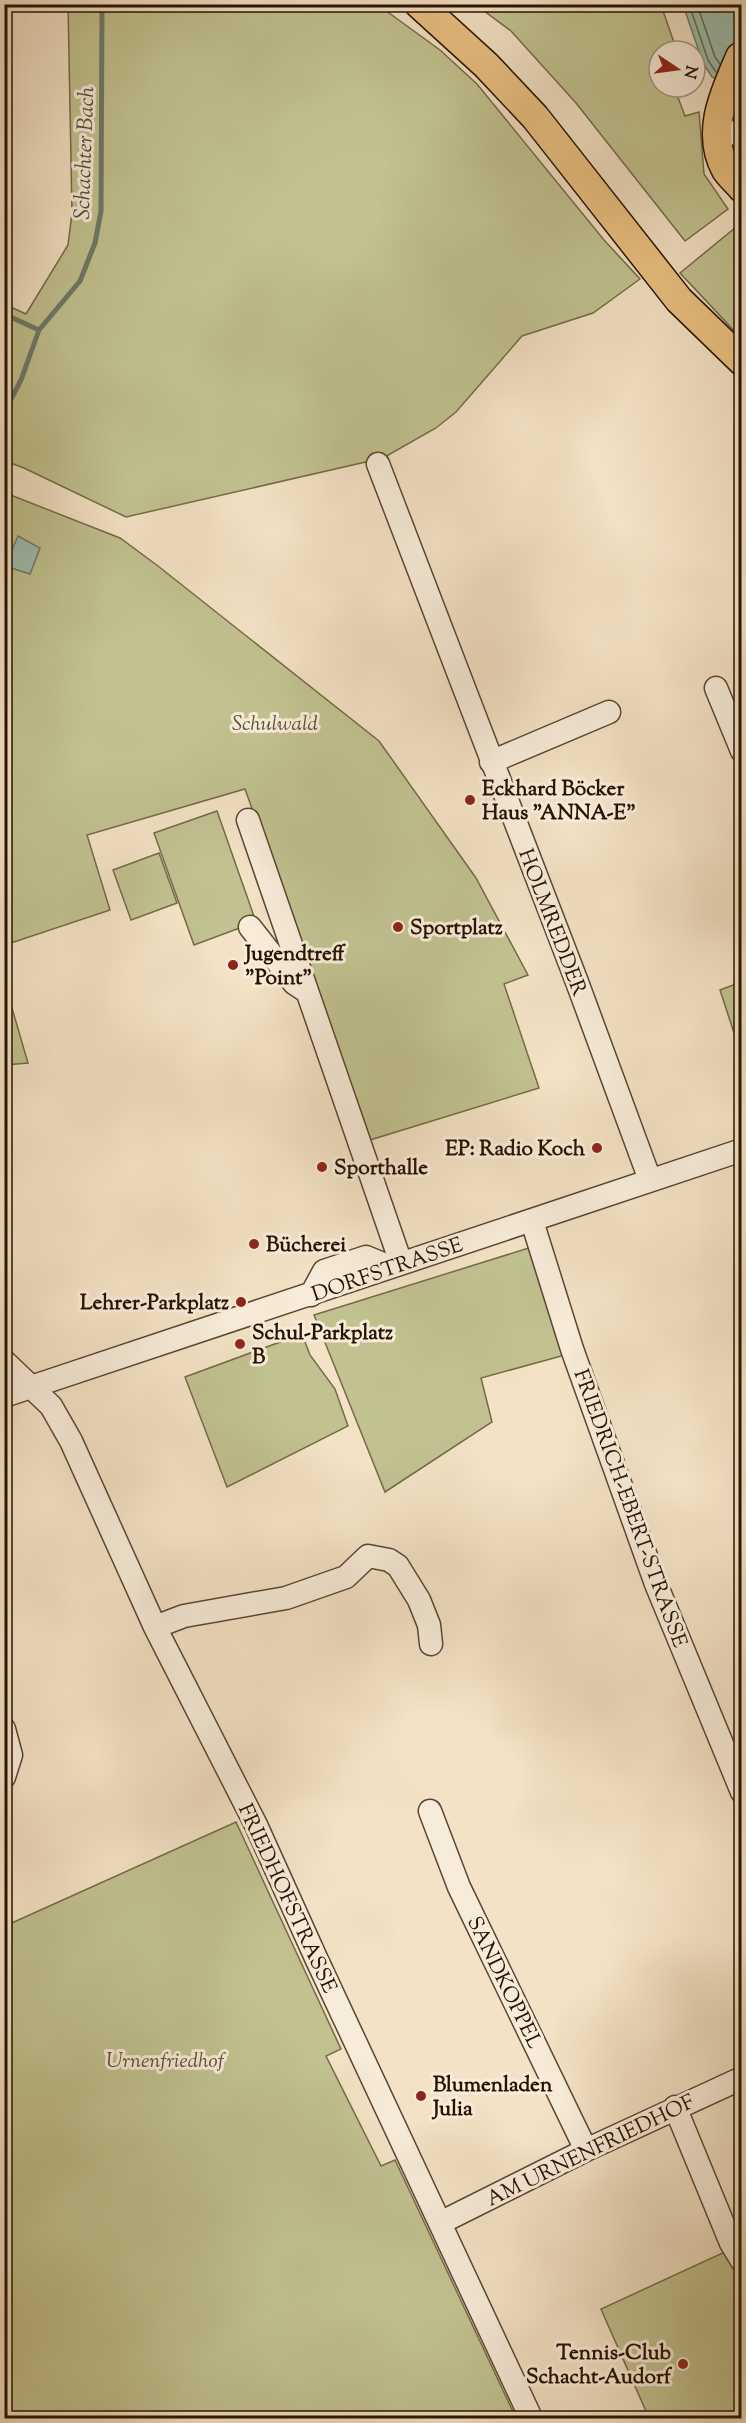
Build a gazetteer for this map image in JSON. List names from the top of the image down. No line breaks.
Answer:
{"streets":{"street":["HOLMREDDER","DORFSTRASSE","FRIEDRICH-EBERT-STRASSE","FRIEDHOFSTRASSE","SANDKOPPEL","AM URNENFRIEDHOF"]},"crossings":[["HOLMREDDER","DORFSTRASSE"],["DORFSTRASSE","FRIEDRICH-EBERT-STRASSE"],["DORFSTRASSE","FRIEDHOFSTRASSE"],["FRIEDHOFSTRASSE","AM URNENFRIEDHOF"],["SANDKOPPEL","AM URNENFRIEDHOF"]],"water":["Schachter Bach"],"parks":["Schulwald","Urnenfriedhof"],"places":["Eckhard Böcker Haus \"ANNA-E\"","Sportplatz","Jugendtreff \"Point\"","EP: Radio Koch","Sporthalle","Bücherei","Lehrer-Parkplatz","Schul-Parkplatz B","Blumenladen Julia","Tennis-Club Schacht-Audorf"],"north":"right"}
